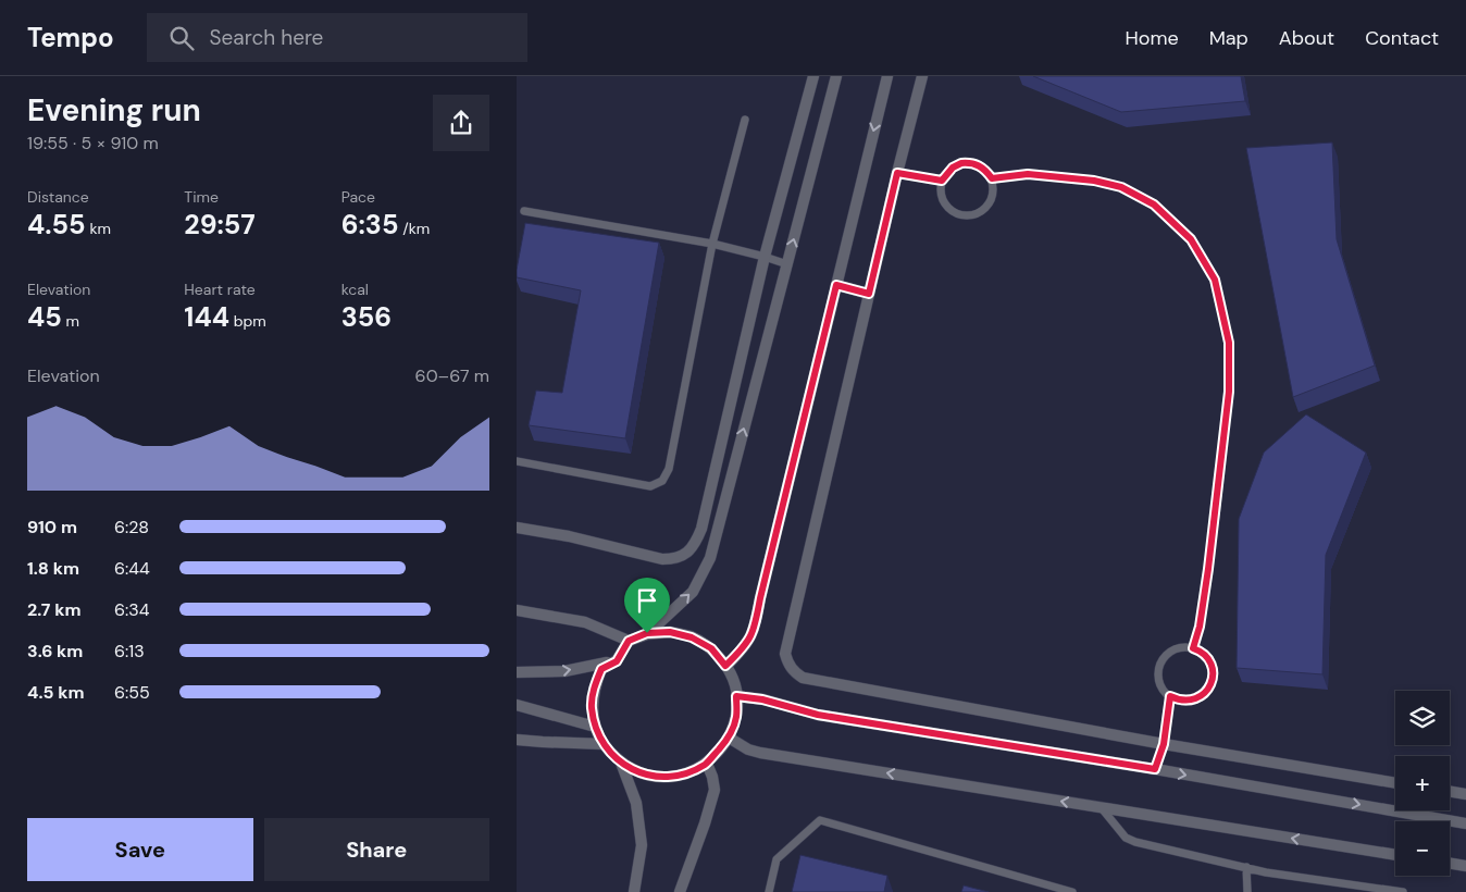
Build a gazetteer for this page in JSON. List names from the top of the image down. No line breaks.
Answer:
{"page":{"header":"Tempo","search":"Search here","nav":["Home","Map","About","Contact"],"heading":["Evening run","19:55 · 5 × 910 m"],"stats":[["Distance","4.55 km"],["Time","29:57"],["Pace","6:35 /km"],["Elevation","45 m"],["Heart rate","144 bpm"],["kcal","356"]],"chart":["Elevation","60–67 m"],"list":[{"name":"910 m","note":"6:28"},{"name":"1.8 km","note":"6:44"},{"name":"2.7 km","note":"6:34"},{"name":"3.6 km","note":"6:13"},{"name":"4.5 km","note":"6:55"}],"map_buttons":["+","−"],"buttons":["Save","Share"]}}
